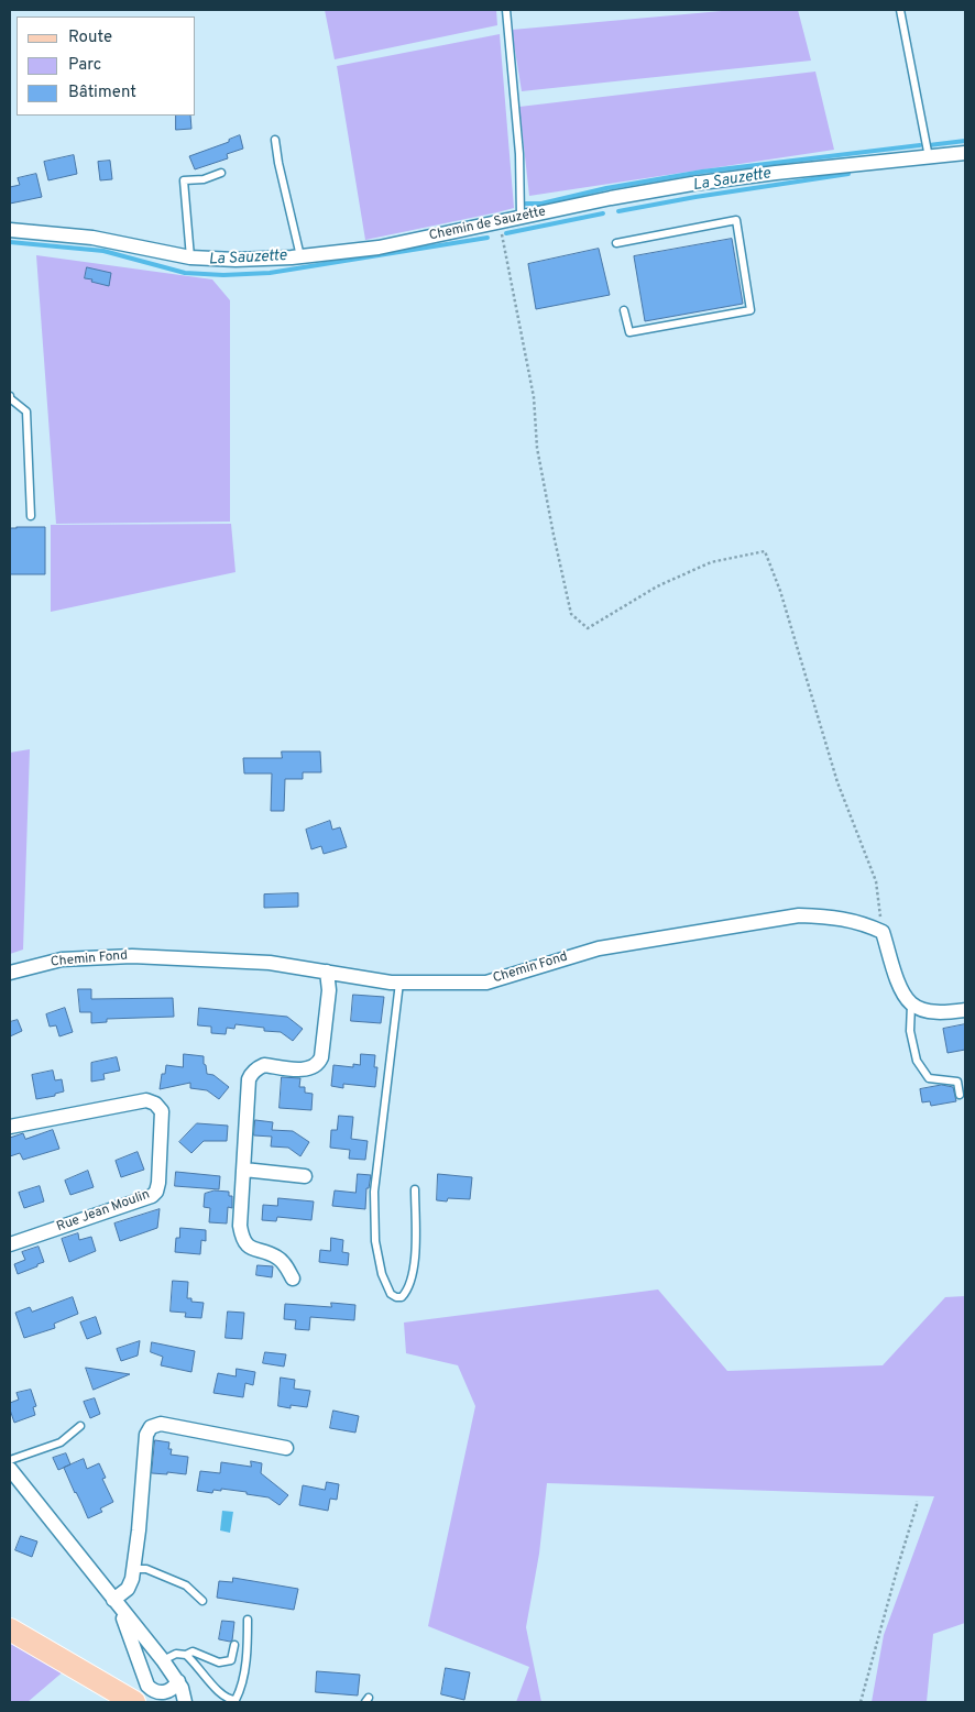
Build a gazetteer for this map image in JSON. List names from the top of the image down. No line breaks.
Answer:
{"streets":{"street":["Chemin de Sauzette","Chemin Fond","Rue Jean Moulin"]},"water":["La Sauzette"],"legend":["Route","Parc","Bâtiment"]}
